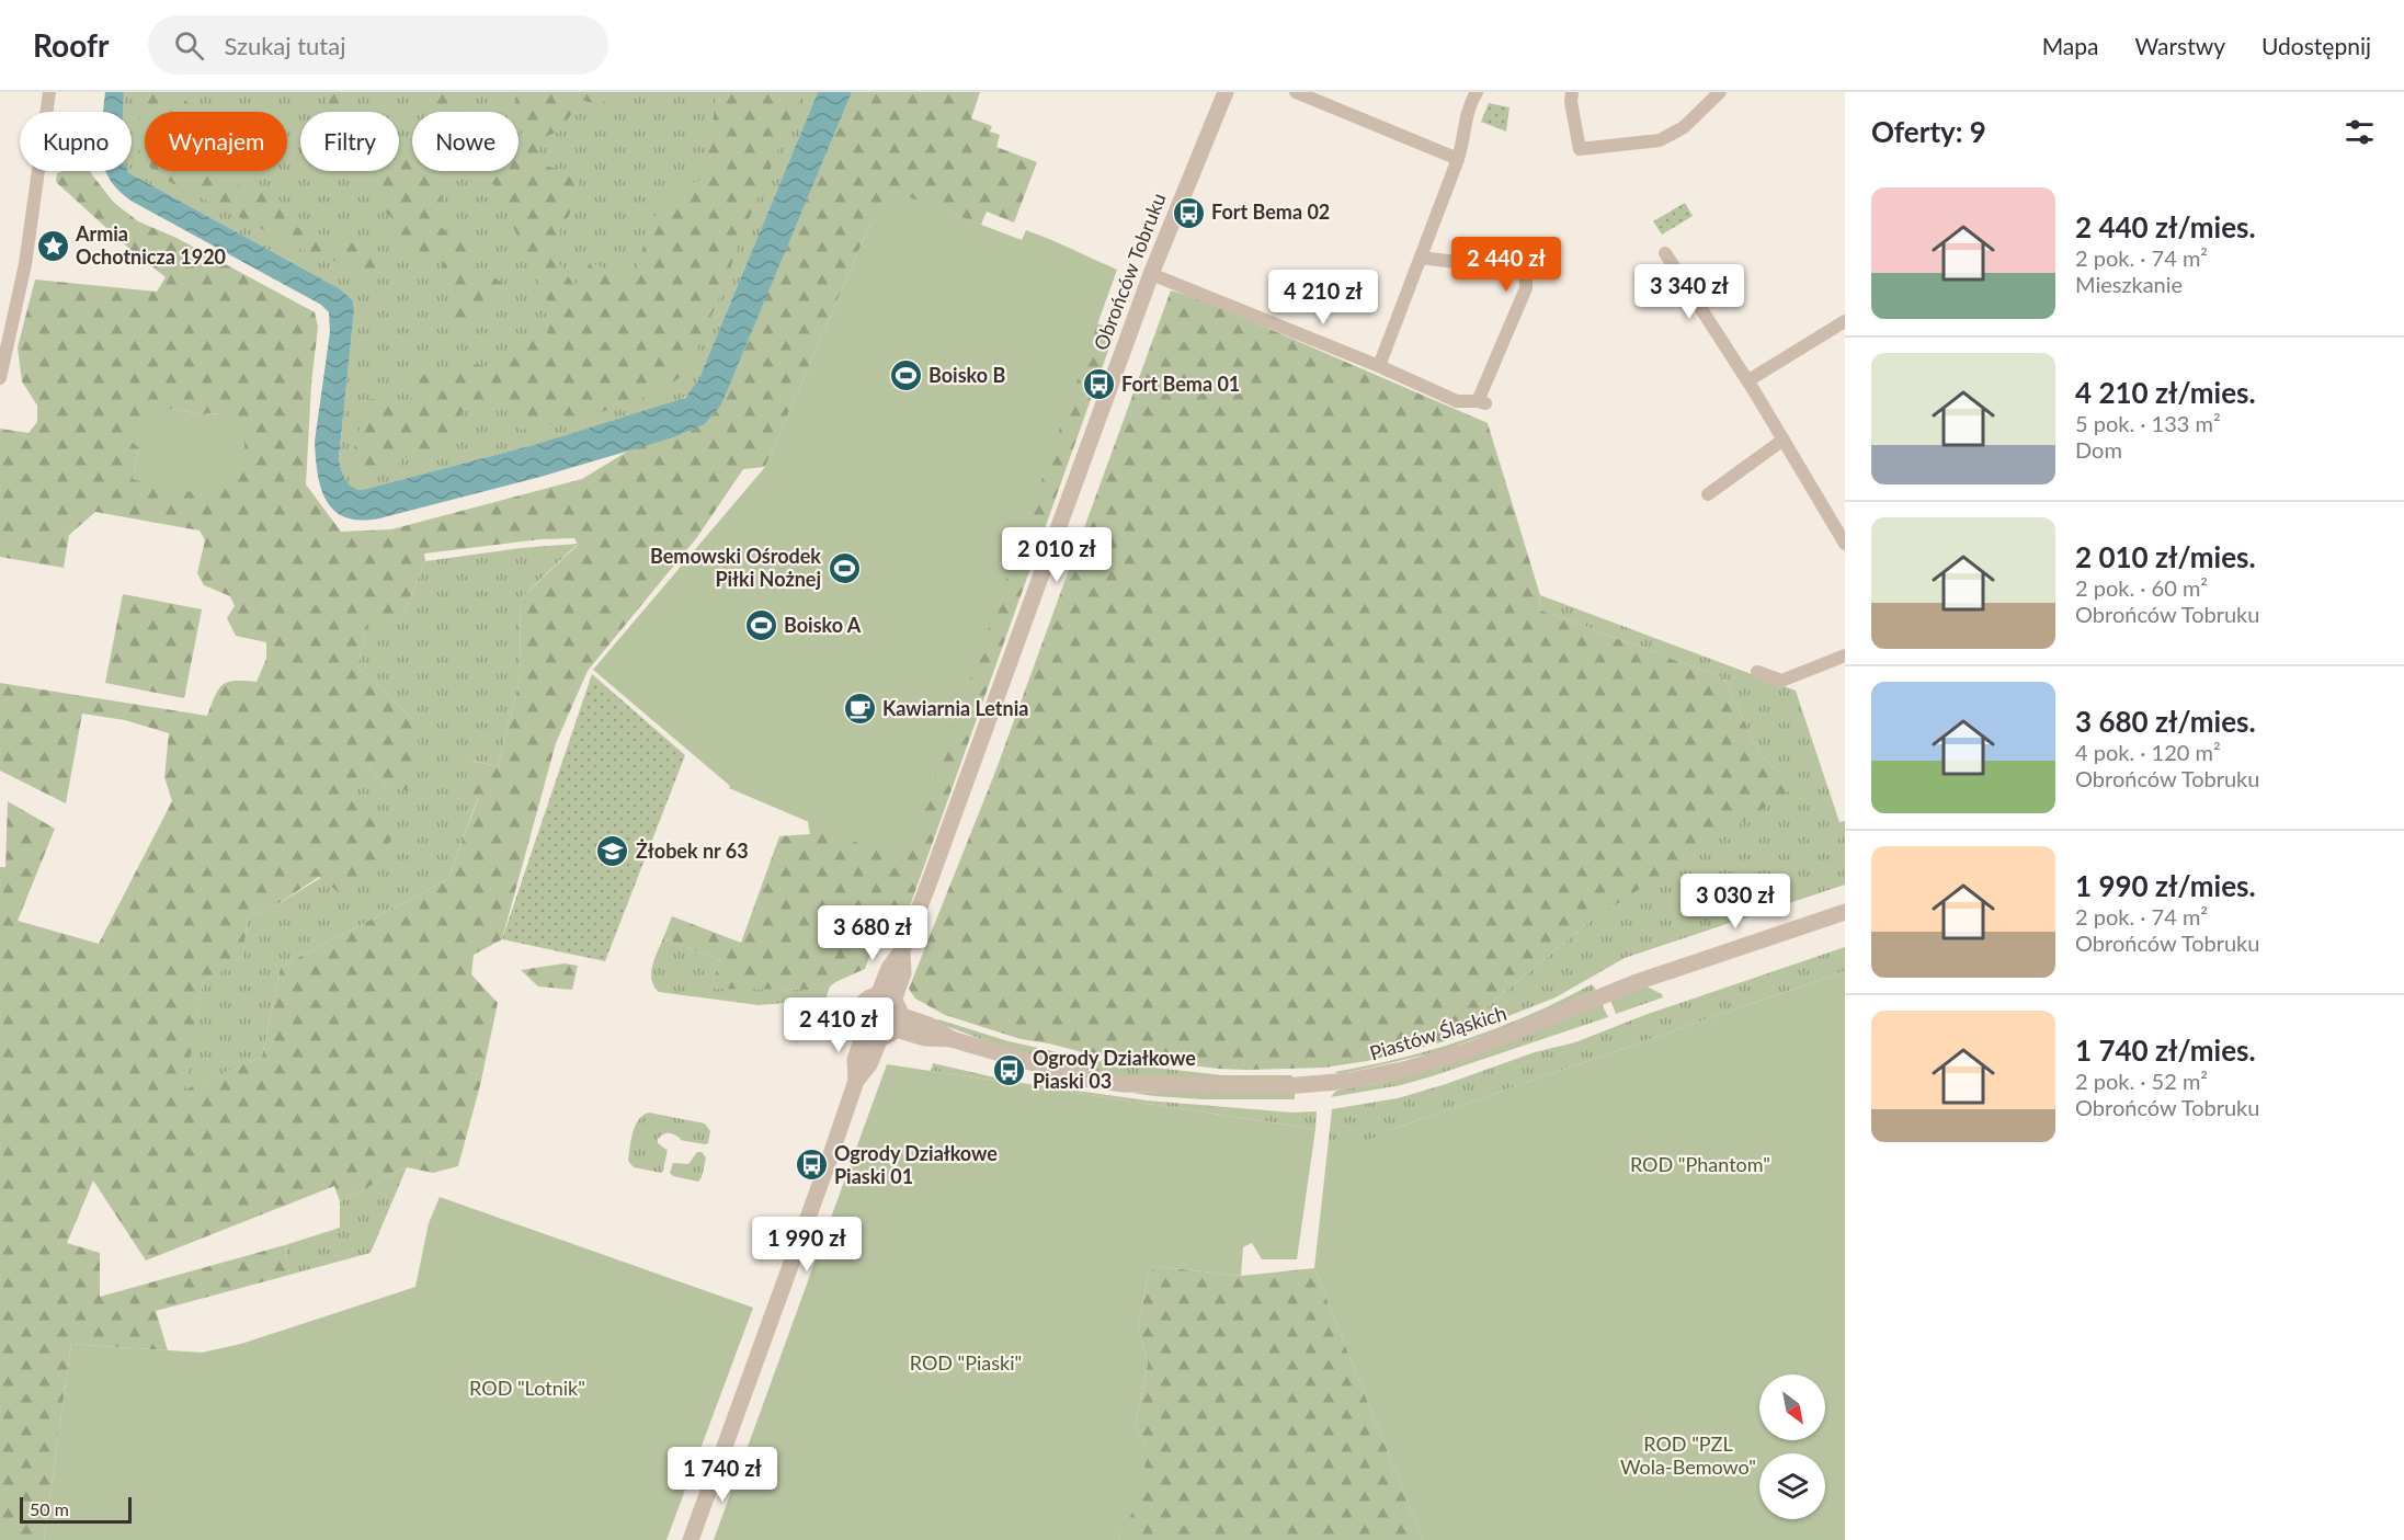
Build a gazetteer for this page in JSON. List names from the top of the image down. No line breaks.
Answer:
{"streets":{"street":["Obrońców Tobruku","Piastów Śląskich"]},"crossings":[["Obrońców Tobruku","Piastów Śląskich"]],"parks":["ROD \"Phantom\"","ROD \"Piaski\"","ROD \"Lotnik\"","ROD \"PZL Wola-Bemowo\""],"places":{"bus stop":["Fort Bema 02","Fort Bema 01","Ogrody Działkowe Piaski 03","Ogrody Działkowe Piaski 01"],"place":["Armia Ochotnicza 1920"],"sports":["Boisko B","Bemowski Ośrodek Piłki Nożnej","Boisko A"],"cafe":["Kawiarnia Letnia"],"school or university":["Żłobek nr 63"]},"scale_bar":"50 m","north":"bottom right","page":{"header":"Roofr","search":"Szukaj tutaj","nav":["Mapa","Warstwy","Udostępnij"],"heading":"Oferty: 9","chip":["Kupno","Wynajem","Filtry","Nowe"],"list":[{"name":"2 440 zł/mies.","note":"2 pok. · 74 m² · Mieszkanie"},{"name":"4 210 zł/mies.","note":"5 pok. · 133 m² · Dom"},{"name":"2 010 zł/mies.","note":"2 pok. · 60 m² · Obrońców Tobruku"},{"name":"3 680 zł/mies.","note":"4 pok. · 120 m² · Obrońców Tobruku"},{"name":"1 990 zł/mies.","note":"2 pok. · 74 m² · Obrońców Tobruku"},{"name":"1 740 zł/mies.","note":"2 pok. · 52 m² · Obrońców Tobruku"}],"price":["2 440 zł","3 340 zł","4 210 zł","2 010 zł","3 030 zł","3 680 zł","2 410 zł","1 990 zł","1 740 zł"],"scale":"50 m"}}
